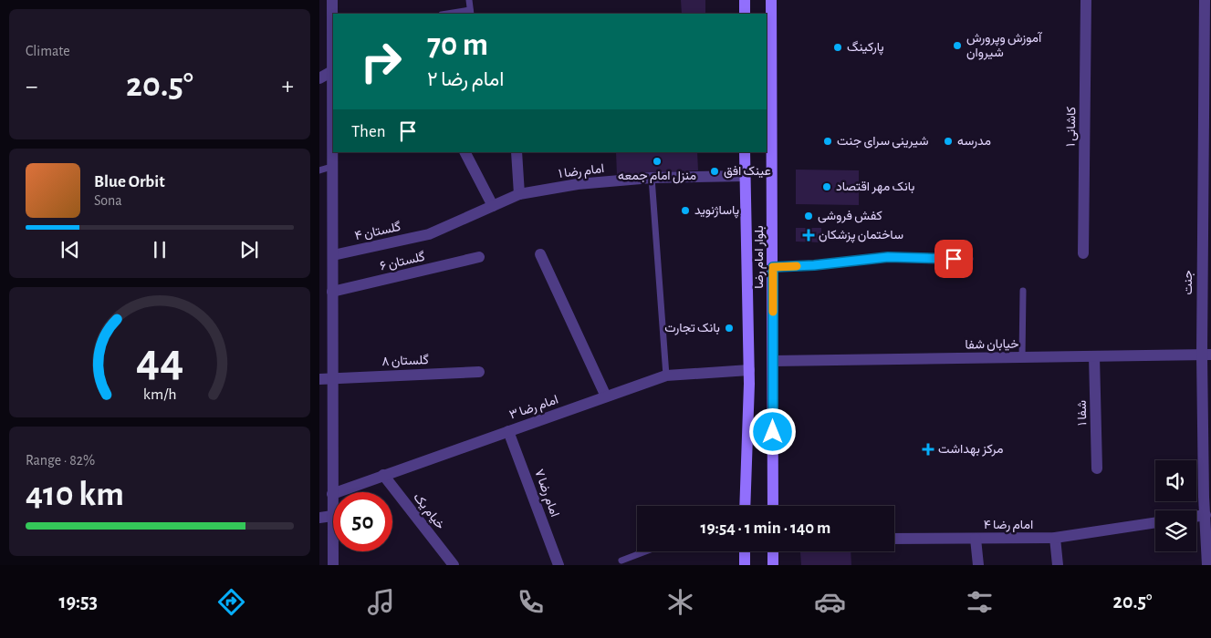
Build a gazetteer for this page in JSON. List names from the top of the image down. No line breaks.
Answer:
{"streets":{"main road":["بلوار امام رضا"],"street":["کاشانی ۱","امام رضا ۱","گلستان ۴","گلستان ۶","جنت","خیابان شفا","گلستان ۸","امام رضا ۳","شفا ۱","امام رضا ۷","خیام یک","امام رضا ۴"]},"crossings":[["امام رضا ۱","گلستان ۴"],["امام رضا ۱","بلوار امام رضا"],["بلوار امام رضا","خیابان شفا"],["بلوار امام رضا","امام رضا ۳"],["جنت","خیابان شفا"],["خیابان شفا","شفا ۱"],["امام رضا ۳","امام رضا ۷"],["امام رضا ۳","خیام یک"]],"places":{"other":["آموزش وپرورش شیروان","پارکینگ","شیرینی سرای جنت","مدرسه","منزل امام جمعه","عینک افق","بانک مهر اقتصاد","پاساژنوید","کفش فروشی","بانک تجارت"],"health":["ساختمان پزشکان","مرکز بهداشت"]},"page":{"tile":["Climate",["Range · 82%","410 km"]],"turn":["70 m","امام رضا ۲"],"heat":["−","20.5°","+"],"then":"Then","song":["Blue Orbit","Sona"],"limit":"50","trip":"19:54 · 1 min · 140 m","tabs":["19:53","20.5°"],"gauge":["44","km/h"]}}
